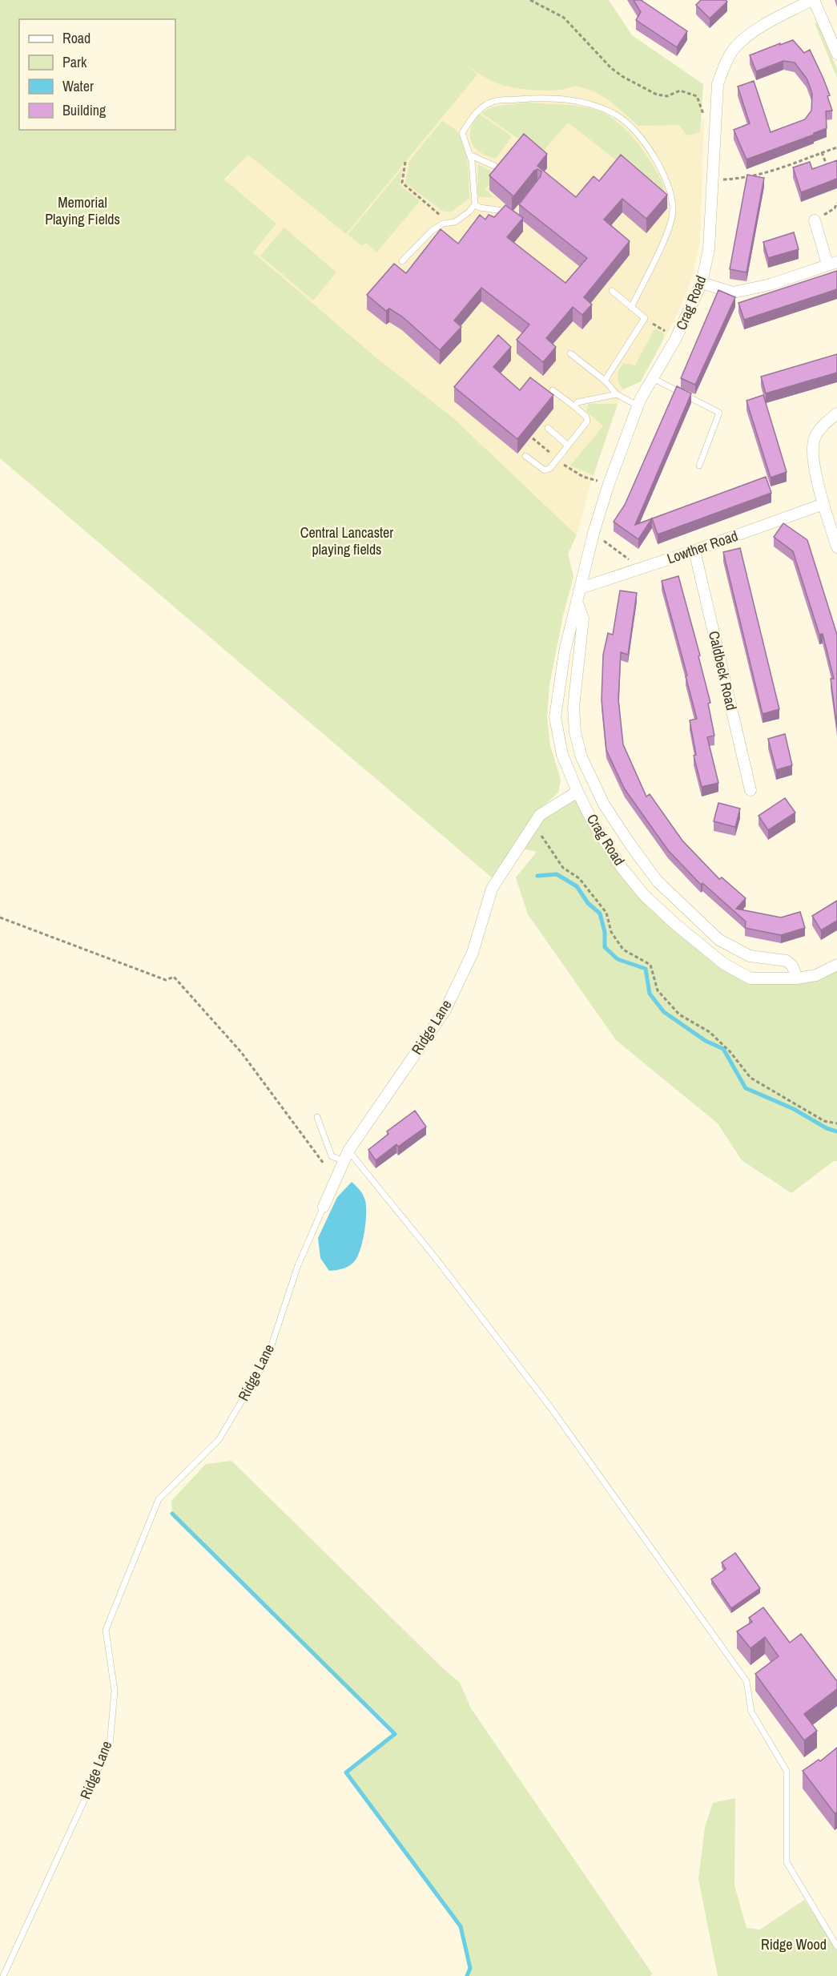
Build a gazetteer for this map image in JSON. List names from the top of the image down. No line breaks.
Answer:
{"streets":{"street":["Crag Road","Lowther Road","Caldbeck Road","Ridge Lane"]},"crossings":[["Crag Road","Lowther Road"],["Crag Road","Ridge Lane"],["Lowther Road","Caldbeck Road"]],"parks":["Memorial Playing Fields","Central Lancaster playing fields","Ridge Wood"],"legend":["Road","Park","Water","Building"]}
